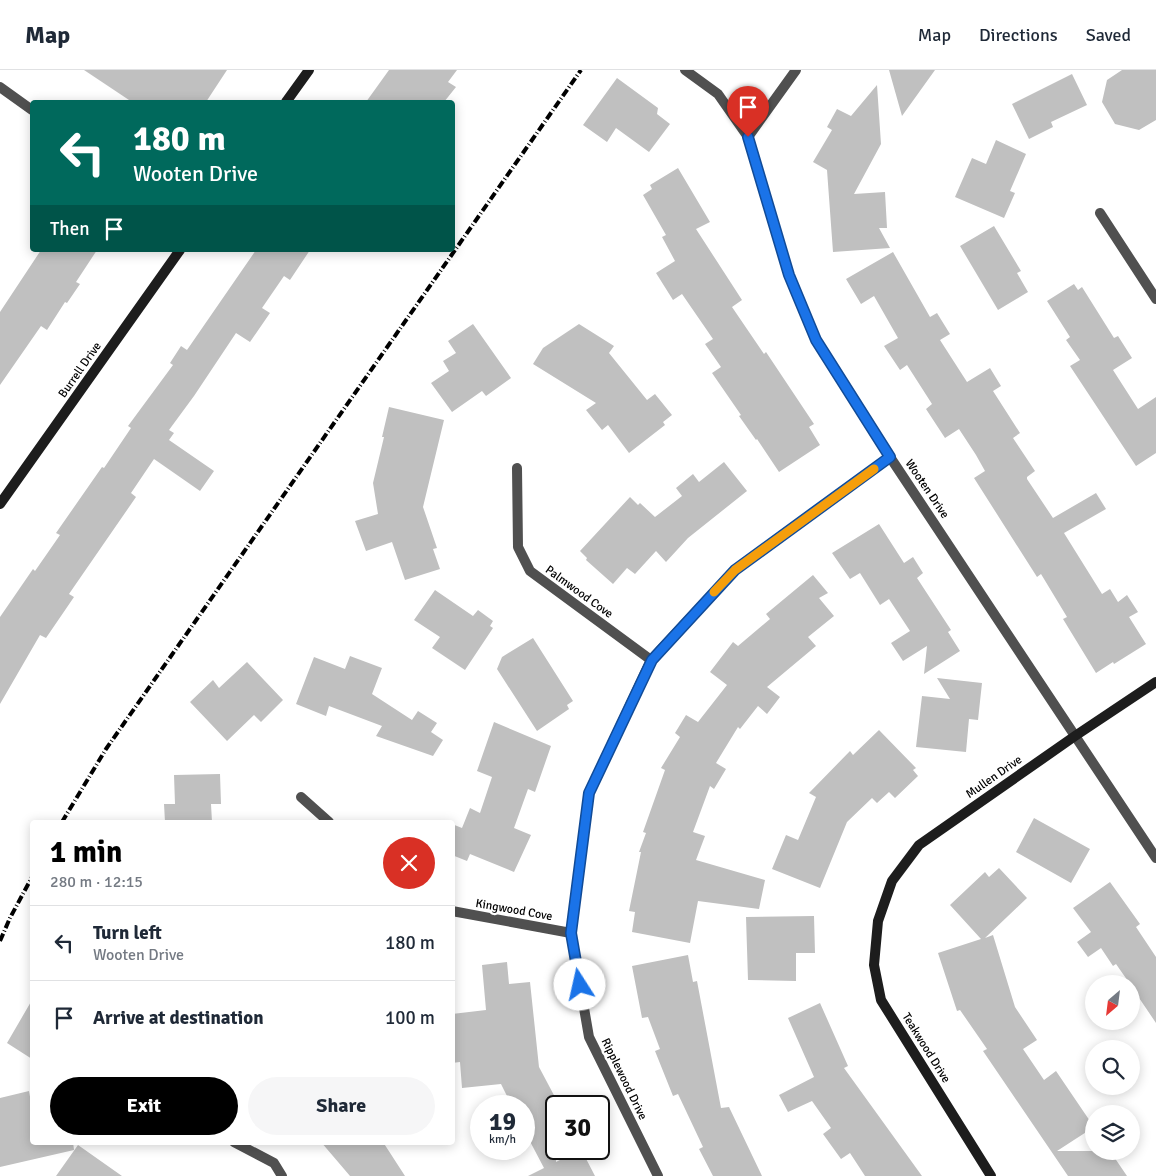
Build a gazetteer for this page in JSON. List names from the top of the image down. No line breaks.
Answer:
{"streets":{"street":["Burrell Drive","Wooten Drive","Palmwood Cove","Mullen Drive","Kingwood Cove","Teakwood Drive","Ripplewood Drive"]},"crossings":[["Wooten Drive","Mullen Drive"],["Wooten Drive","Ripplewood Drive"],["Palmwood Cove","Ripplewood Drive"],["Mullen Drive","Teakwood Drive"],["Kingwood Cove","Ripplewood Drive"]],"north":"bottom left","page":{"header":"Map","nav":["Map","Directions","Saved"],"turn":["180 m","Wooten Drive"],"then":"Then","heading":["1 min","280 m · 12:15"],"list":[{"name":"Turn left","note":"Wooten Drive","value":"180 m"},{"name":"Arrive at destination","value":"100 m"}],"buttons":["Exit","Share"],"speed":"19 km/h","limit":"30"}}
